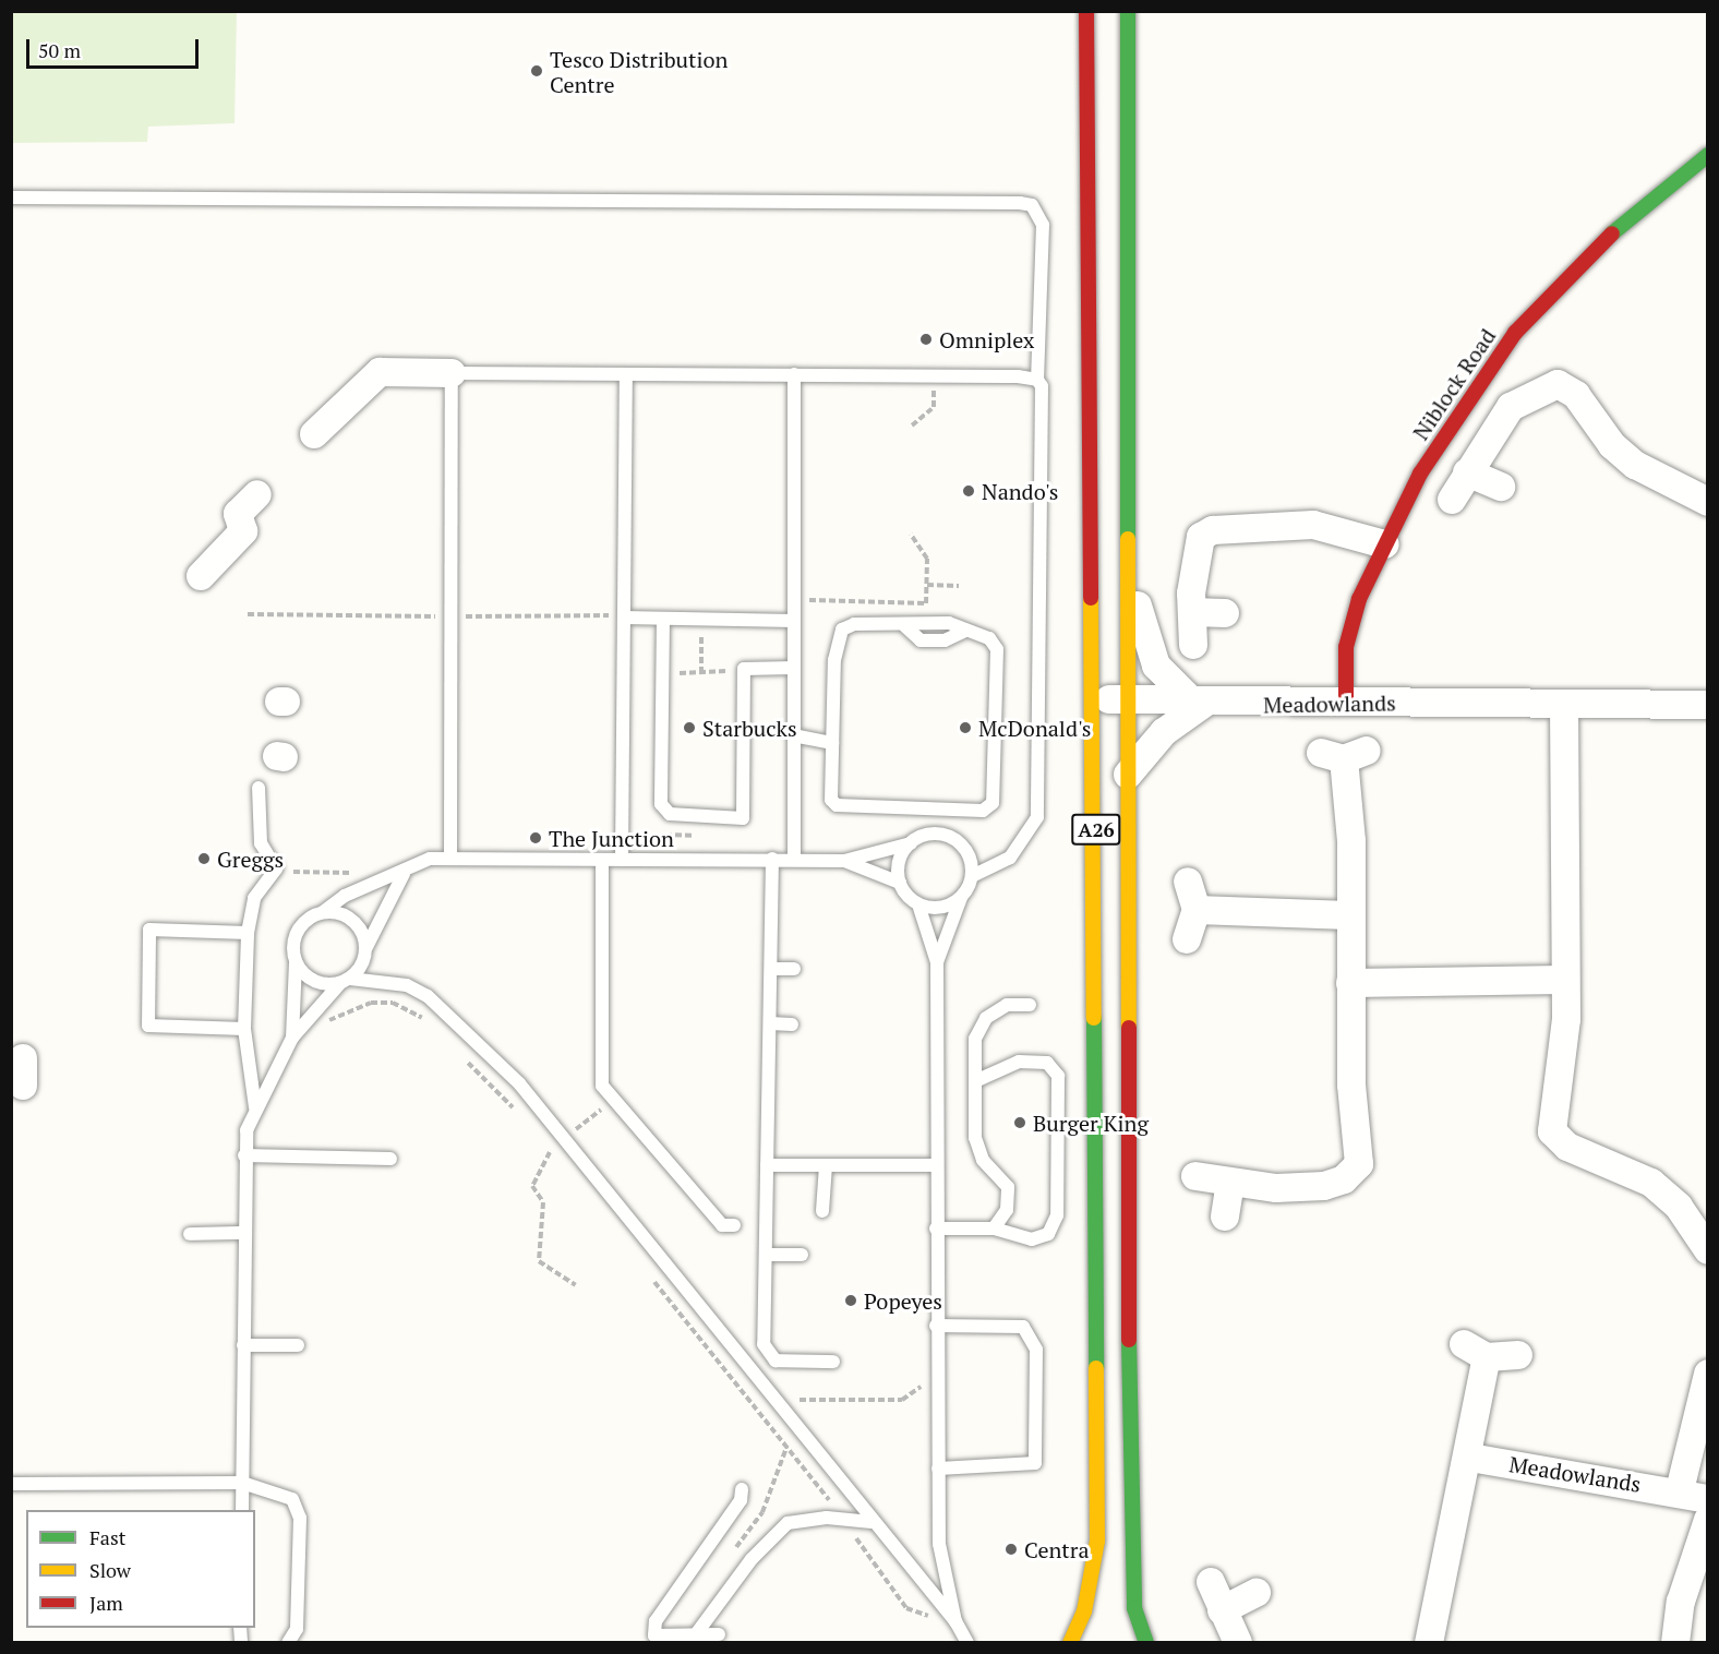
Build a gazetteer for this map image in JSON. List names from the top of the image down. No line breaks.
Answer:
{"streets":{"main road":["Niblock Road","A26"],"street":["Meadowlands"]},"crossings":[["Niblock Road","Meadowlands"],["Meadowlands","A26"]],"places":["Tesco Distribution Centre","Omniplex","Nando's","Starbucks","McDonald's","The Junction","Greggs","Burger King","Popeyes","Centra"],"legend":["Fast","Slow","Jam"],"scale_bar":"50 m"}
